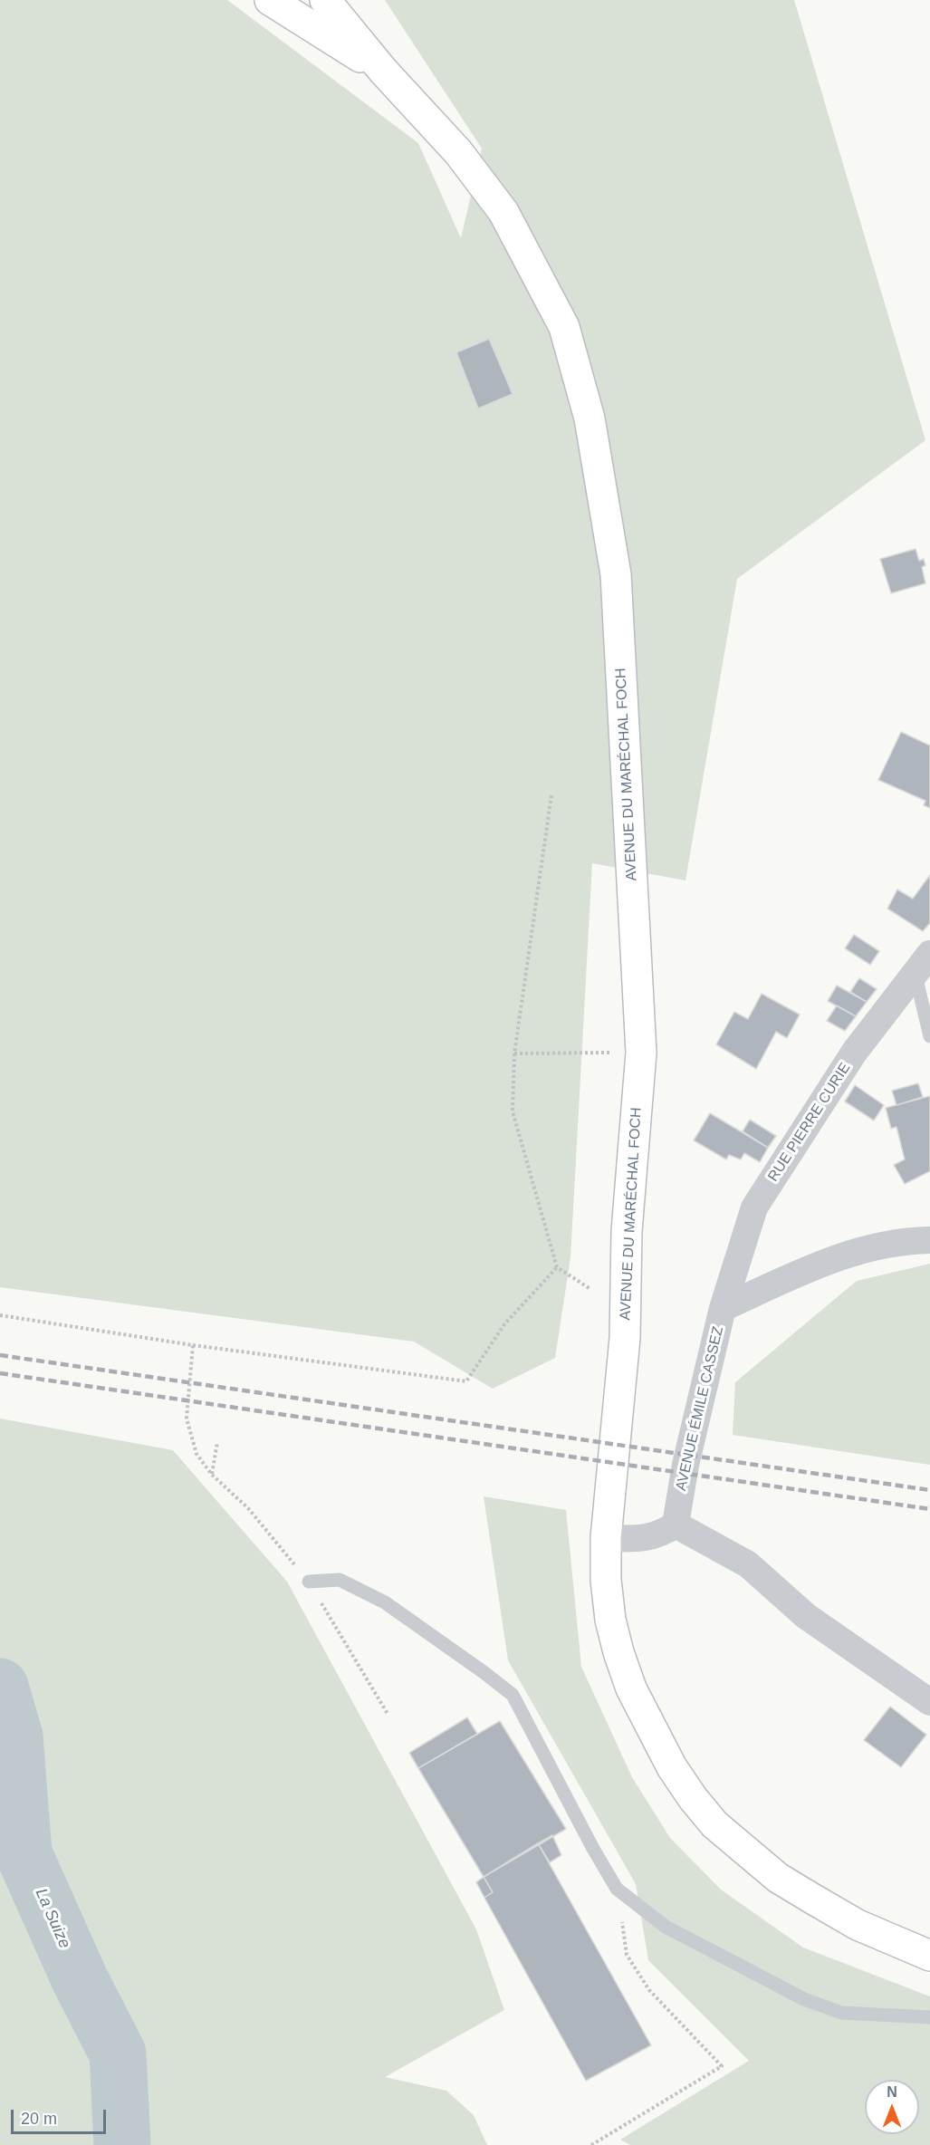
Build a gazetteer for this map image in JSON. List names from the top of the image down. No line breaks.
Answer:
{"streets":{"main road":["AVENUE DU MARÉCHAL FOCH"],"street":["RUE PIERRE CURIE","AVENUE ÉMILE CASSEZ"]},"crossings":[["RUE PIERRE CURIE","AVENUE ÉMILE CASSEZ"]],"water":["La Suize"],"scale_bar":"20 m","north":"top"}
